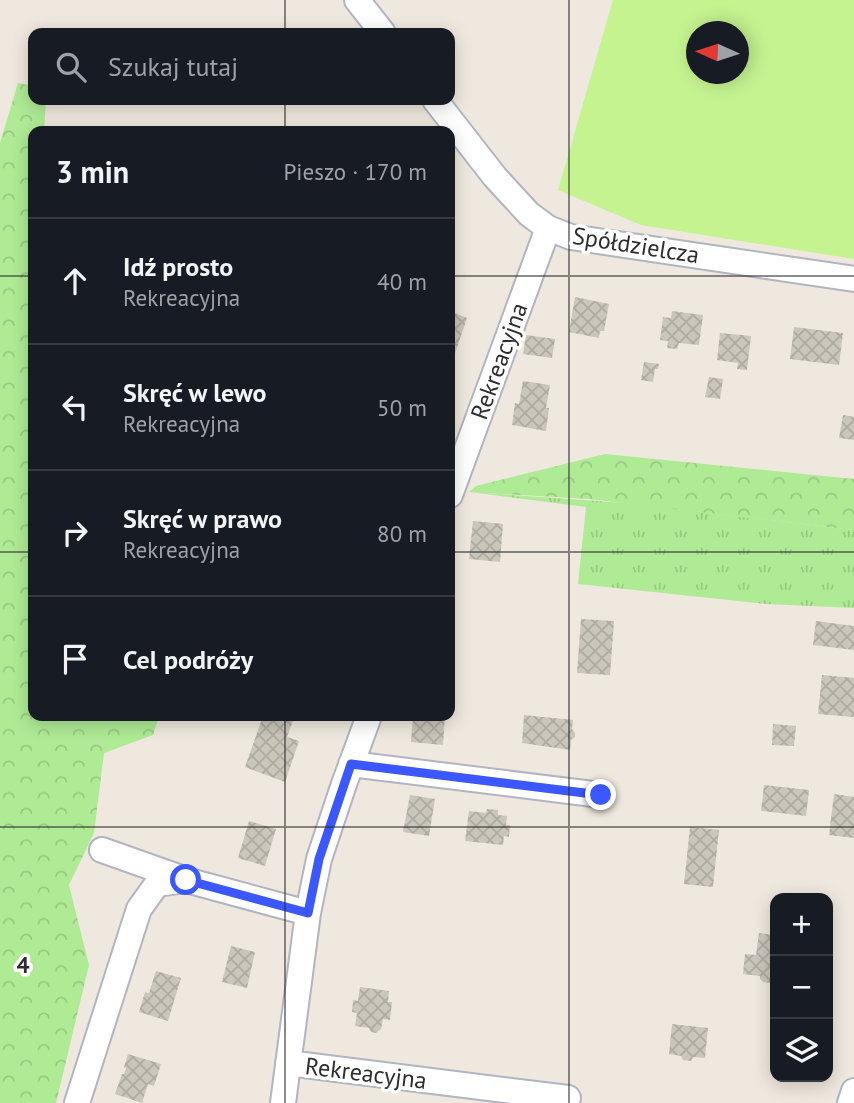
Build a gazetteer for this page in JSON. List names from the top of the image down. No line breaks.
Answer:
{"streets":{"street":["Spółdzielcza","Rekreacyjna"]},"crossings":[["Spółdzielcza","Rekreacyjna"]],"north":"left","page":{"search":"Szukaj tutaj","heading":["3 min","Pieszo · 170 m"],"list":[["Idź prosto","Rekreacyjna","40 m"],["Skręć w lewo","Rekreacyjna","50 m"],["Skręć w prawo","Rekreacyjna","80 m"],"Cel podróży"],"map_buttons":["+","−"]},"grid":{"rows":["4"]}}
